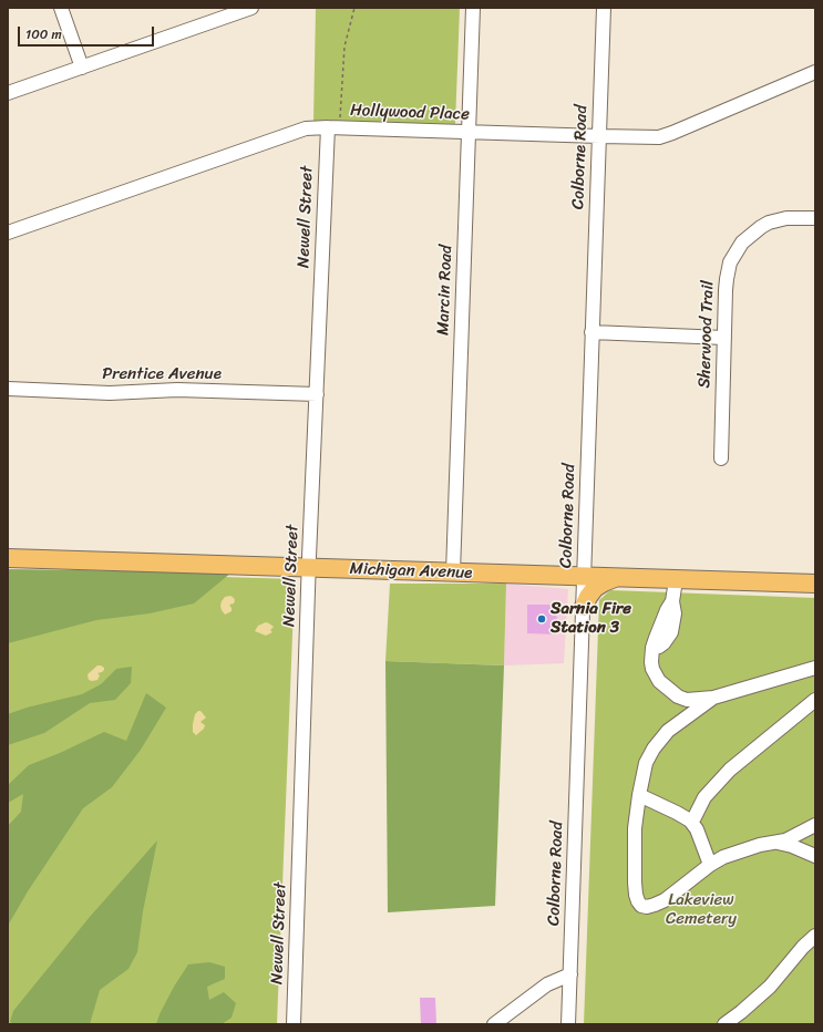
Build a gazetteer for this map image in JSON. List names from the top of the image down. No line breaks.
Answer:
{"streets":{"main road":["Michigan Avenue"],"street":["Hollywood Place","Colborne Road","Newell Street","Marcin Road","Sherwood Trail","Prentice Avenue"]},"crossings":[["Hollywood Place","Colborne Road"],["Hollywood Place","Newell Street"],["Hollywood Place","Marcin Road"],["Colborne Road","Michigan Avenue"],["Newell Street","Prentice Avenue"],["Newell Street","Michigan Avenue"],["Marcin Road","Michigan Avenue"]],"parks":["Lakeview Cemetery"],"places":["Sarnia Fire Station 3"],"scale_bar":"100 m"}
